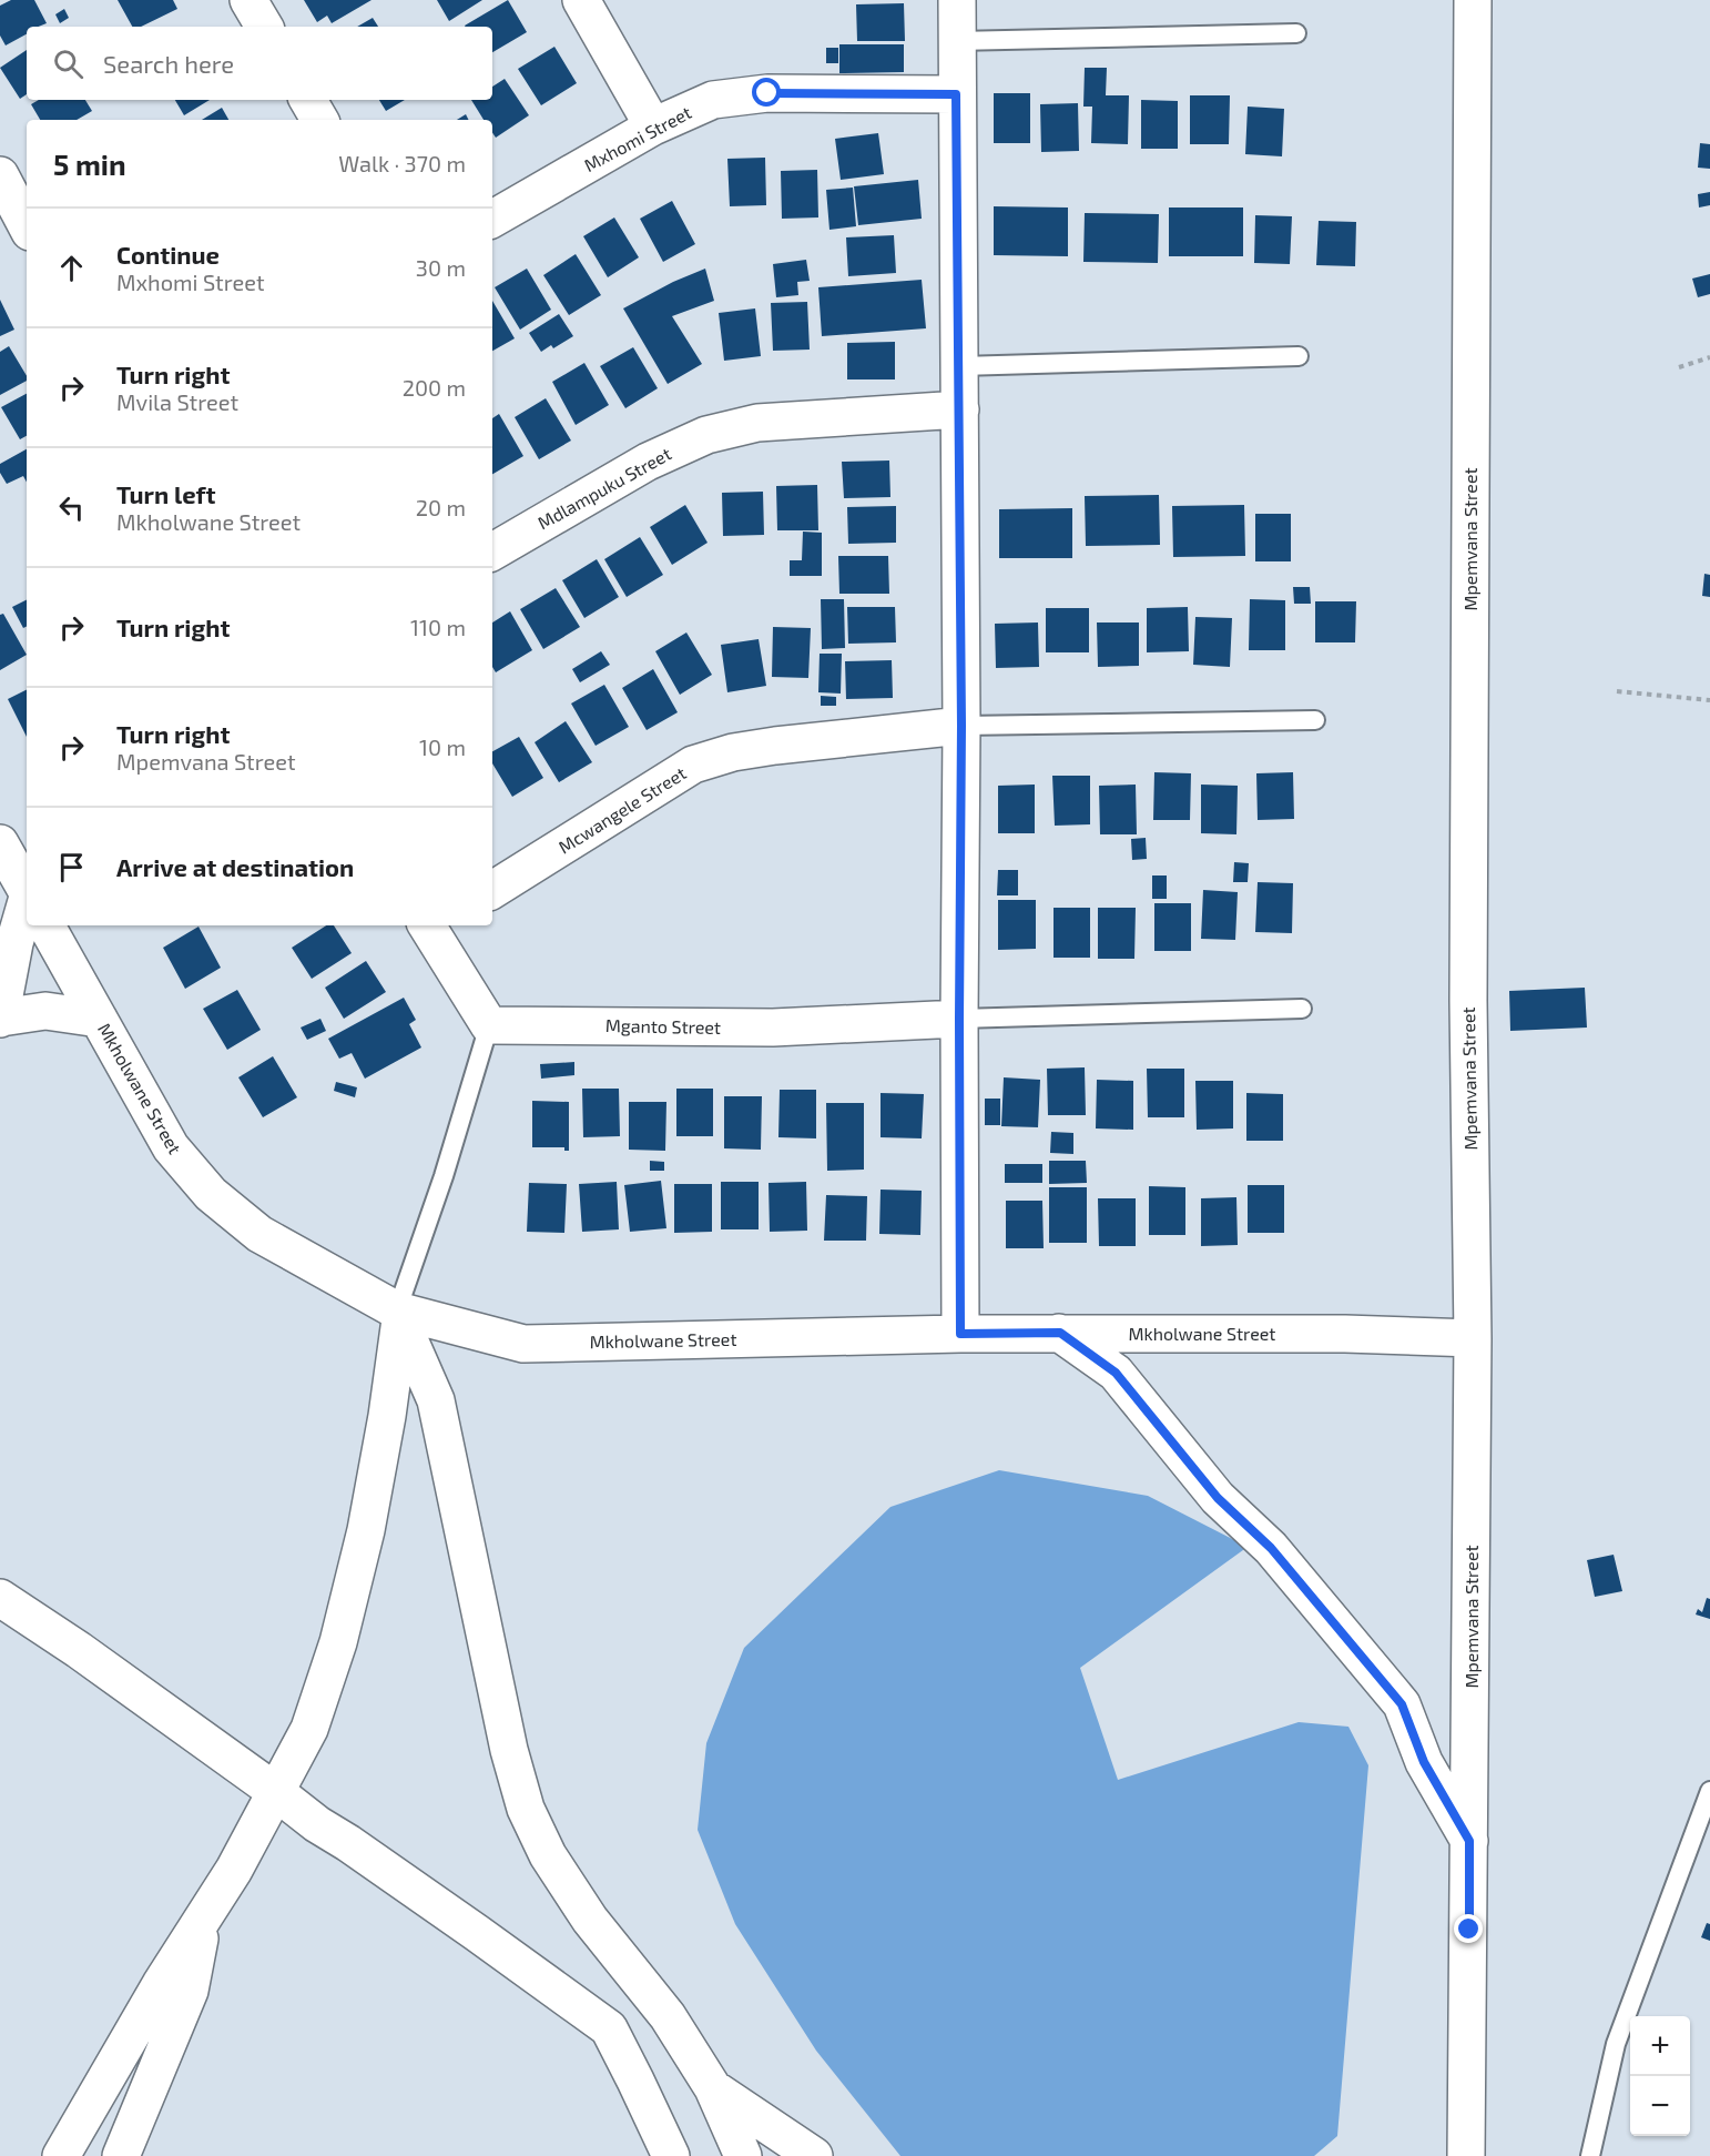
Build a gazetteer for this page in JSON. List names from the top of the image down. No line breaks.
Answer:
{"streets":{"street":["Mxhomi Street","Mdlampuku Street","Mpemvana Street","Mcwangele Street","Mganto Street","Mkholwane Street"]},"crossings":[["Mpemvana Street","Mkholwane Street"]],"page":{"search":"Search here","heading":["5 min","Walk · 370 m"],"list":[["Continue","Mxhomi Street","30 m"],["Turn right","Mvila Street","200 m"],["Turn left","Mkholwane Street","20 m"],["Turn right","110 m"],["Turn right","Mpemvana Street","10 m"],"Arrive at destination"],"map_buttons":["+","−"]}}
